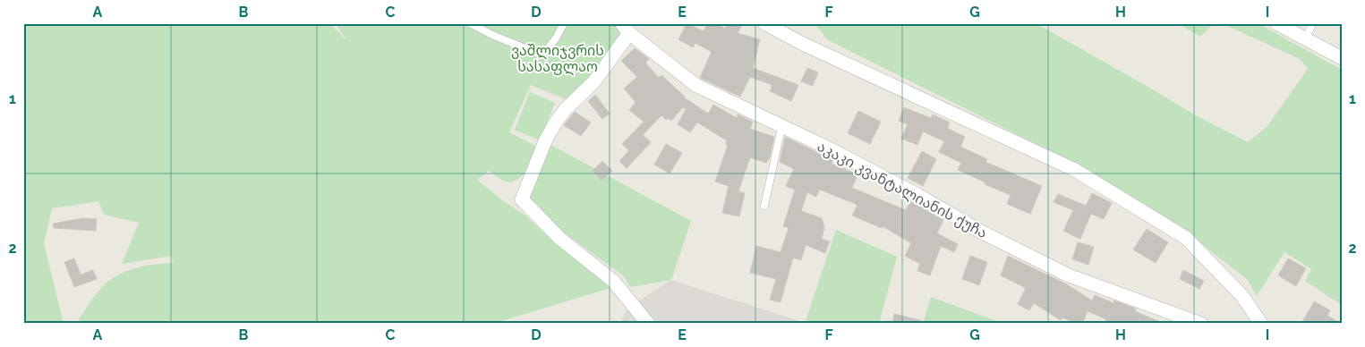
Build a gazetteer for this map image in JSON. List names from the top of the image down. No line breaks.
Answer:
{"streets":{"street":["აკაკი კვანტალიანის ქუჩა"]},"parks":["ვაშლიჯვრის სასაფლაო"],"grid":{"columns":["A","B","C","D","E","F","G","H","I"],"rows":["1","2"]}}
